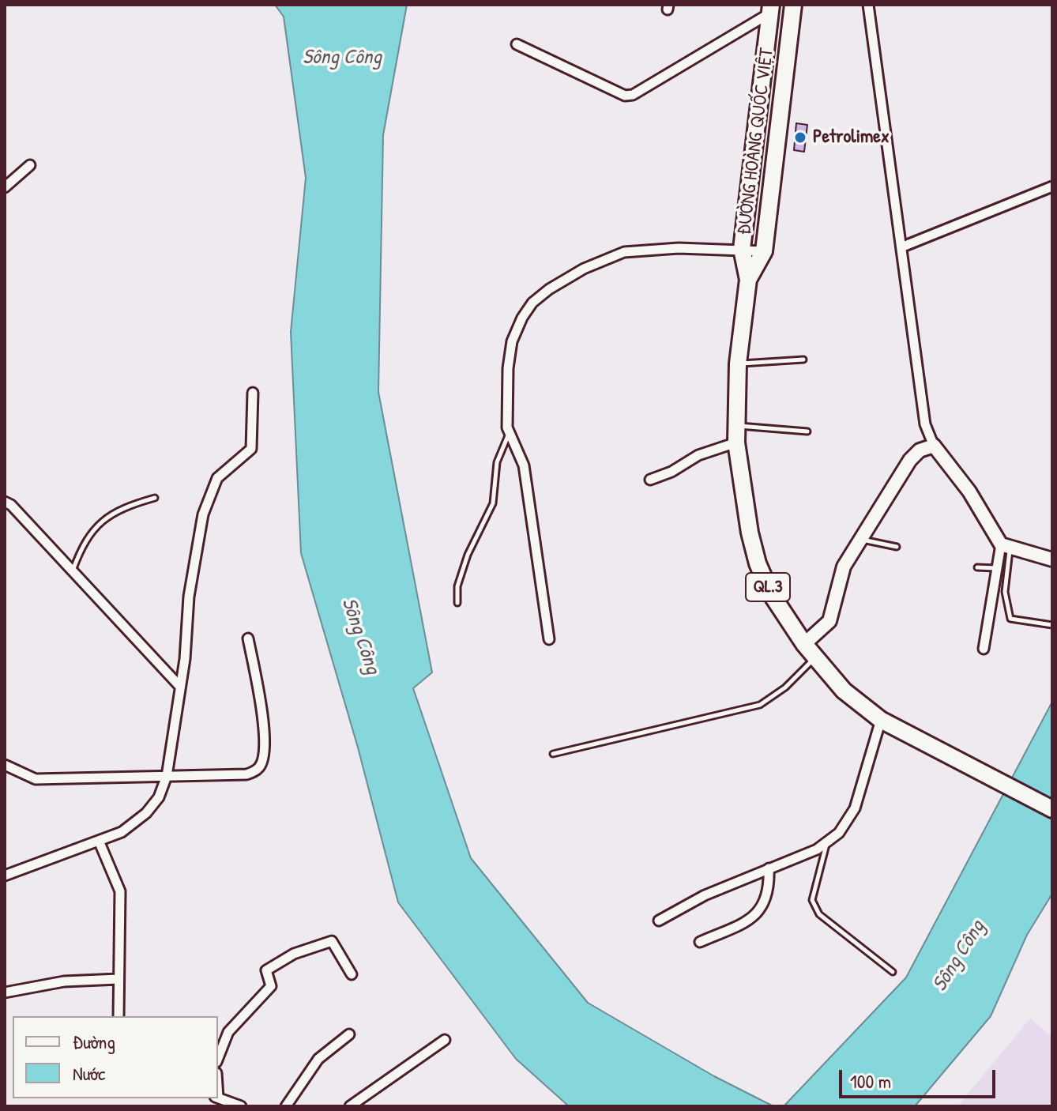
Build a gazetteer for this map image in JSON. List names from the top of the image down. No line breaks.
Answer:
{"streets":{"highway":["ĐƯỜNG HOÀNG QUỐC VIỆT","QL.3"]},"water":["Sông Công"],"places":["Petrolimex"],"legend":["Đường","Nước"],"scale_bar":"100 m"}
